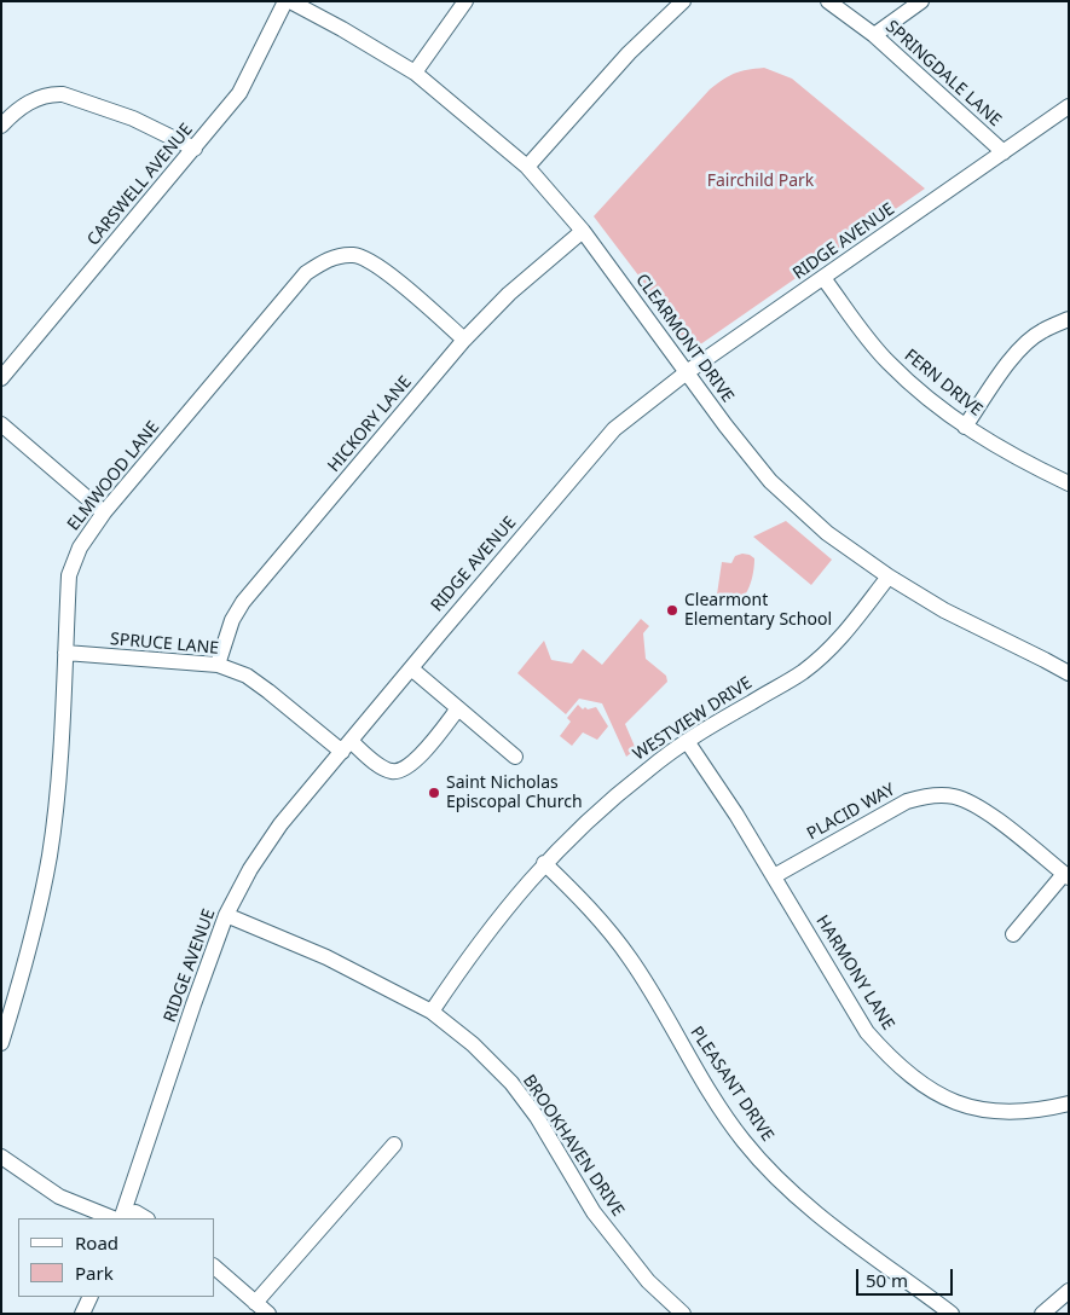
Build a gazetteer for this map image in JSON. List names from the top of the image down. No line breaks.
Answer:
{"streets":{"street":["SPRINGDALE LANE","CARSWELL AVENUE","RIDGE AVENUE","CLEARMONT DRIVE","FERN DRIVE","HICKORY LANE","ELMWOOD LANE","SPRUCE LANE","WESTVIEW DRIVE","PLACID WAY","HARMONY LANE","PLEASANT DRIVE","BROOKHAVEN DRIVE"]},"crossings":[["SPRINGDALE LANE","RIDGE AVENUE"],["RIDGE AVENUE","CLEARMONT DRIVE"],["RIDGE AVENUE","FERN DRIVE"],["RIDGE AVENUE","SPRUCE LANE"],["RIDGE AVENUE","BROOKHAVEN DRIVE"],["CLEARMONT DRIVE","HICKORY LANE"],["CLEARMONT DRIVE","WESTVIEW DRIVE"],["HICKORY LANE","ELMWOOD LANE"],["HICKORY LANE","SPRUCE LANE"],["ELMWOOD LANE","SPRUCE LANE"],["WESTVIEW DRIVE","HARMONY LANE"],["WESTVIEW DRIVE","PLEASANT DRIVE"],["WESTVIEW DRIVE","BROOKHAVEN DRIVE"],["PLACID WAY","HARMONY LANE"]],"parks":["Fairchild Park"],"places":["Clearmont Elementary School","Saint Nicholas Episcopal Church"],"legend":["Road","Park"],"scale_bar":"50 m"}
